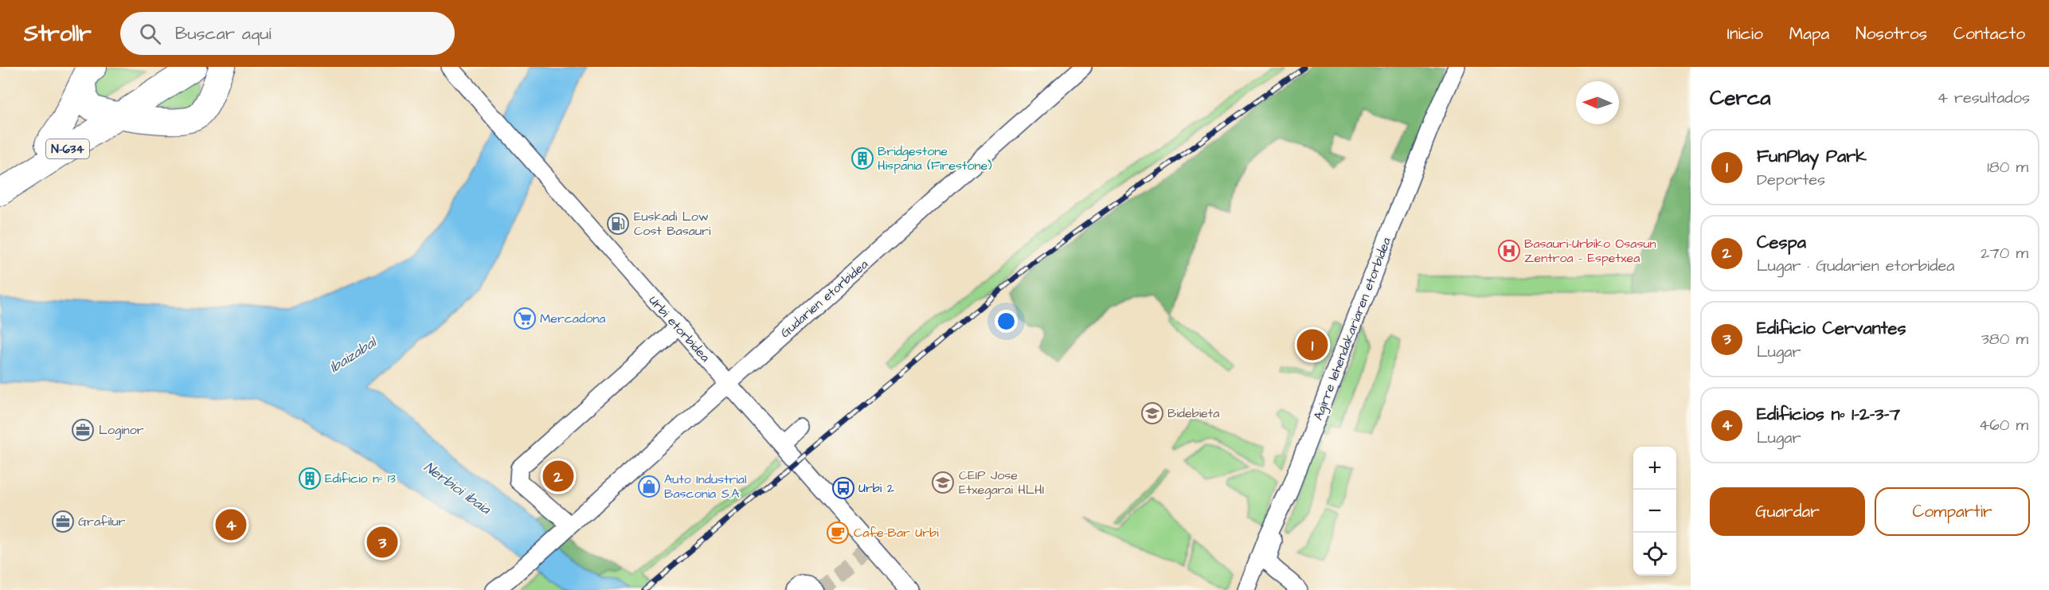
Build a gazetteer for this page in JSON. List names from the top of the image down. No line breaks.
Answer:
{"streets":{"highway":["N-634"],"street":["Gudarien etorbidea","Urbi etorbidea","Agirre lehendakariaren etorbidea"]},"crossings":[["Gudarien etorbidea","Urbi etorbidea"]],"water":["Ibaizabal","Nerbioi ibaia"],"places":{"building":["Bridgestone Hispania (Firestone)","Edificio nº 13"],"fuel station":["Euskadi Low Cost Basauri"],"hospital":["Basauri-Urbiko Osasun Zentroa - Espetxea"],"supermarket":["Mercadona"],"school or university":["Bidebieta","CEIP Jose Etxegarai HLHI"],"office":["Loginor","Grafilur"],"shop":["Auto Industrial Basconia S.A"],"bus stop":["Urbi 2"],"cafe":["Cafe-Bar Urbi"]},"north":"left","page":{"header":"Strollr","search":"Buscar aquí","nav":["Inicio","Mapa","Nosotros","Contacto"],"heading":["Cerca","4 resultados"],"list":[{"mark":"1","name":"FunPlay Park","note":"Deportes","value":"180 m"},{"mark":"2","name":"Cespa","note":"Lugar · Gudarien etorbidea","value":"270 m"},{"mark":"3","name":"Edificio Cervantes","note":"Lugar","value":"380 m"},{"mark":"4","name":"Edificios nº 1-2-3-7","note":"Lugar","value":"460 m"}],"pins":["1","2","4","3"],"map_buttons":["+","−"],"buttons":["Guardar","Compartir"]}}
